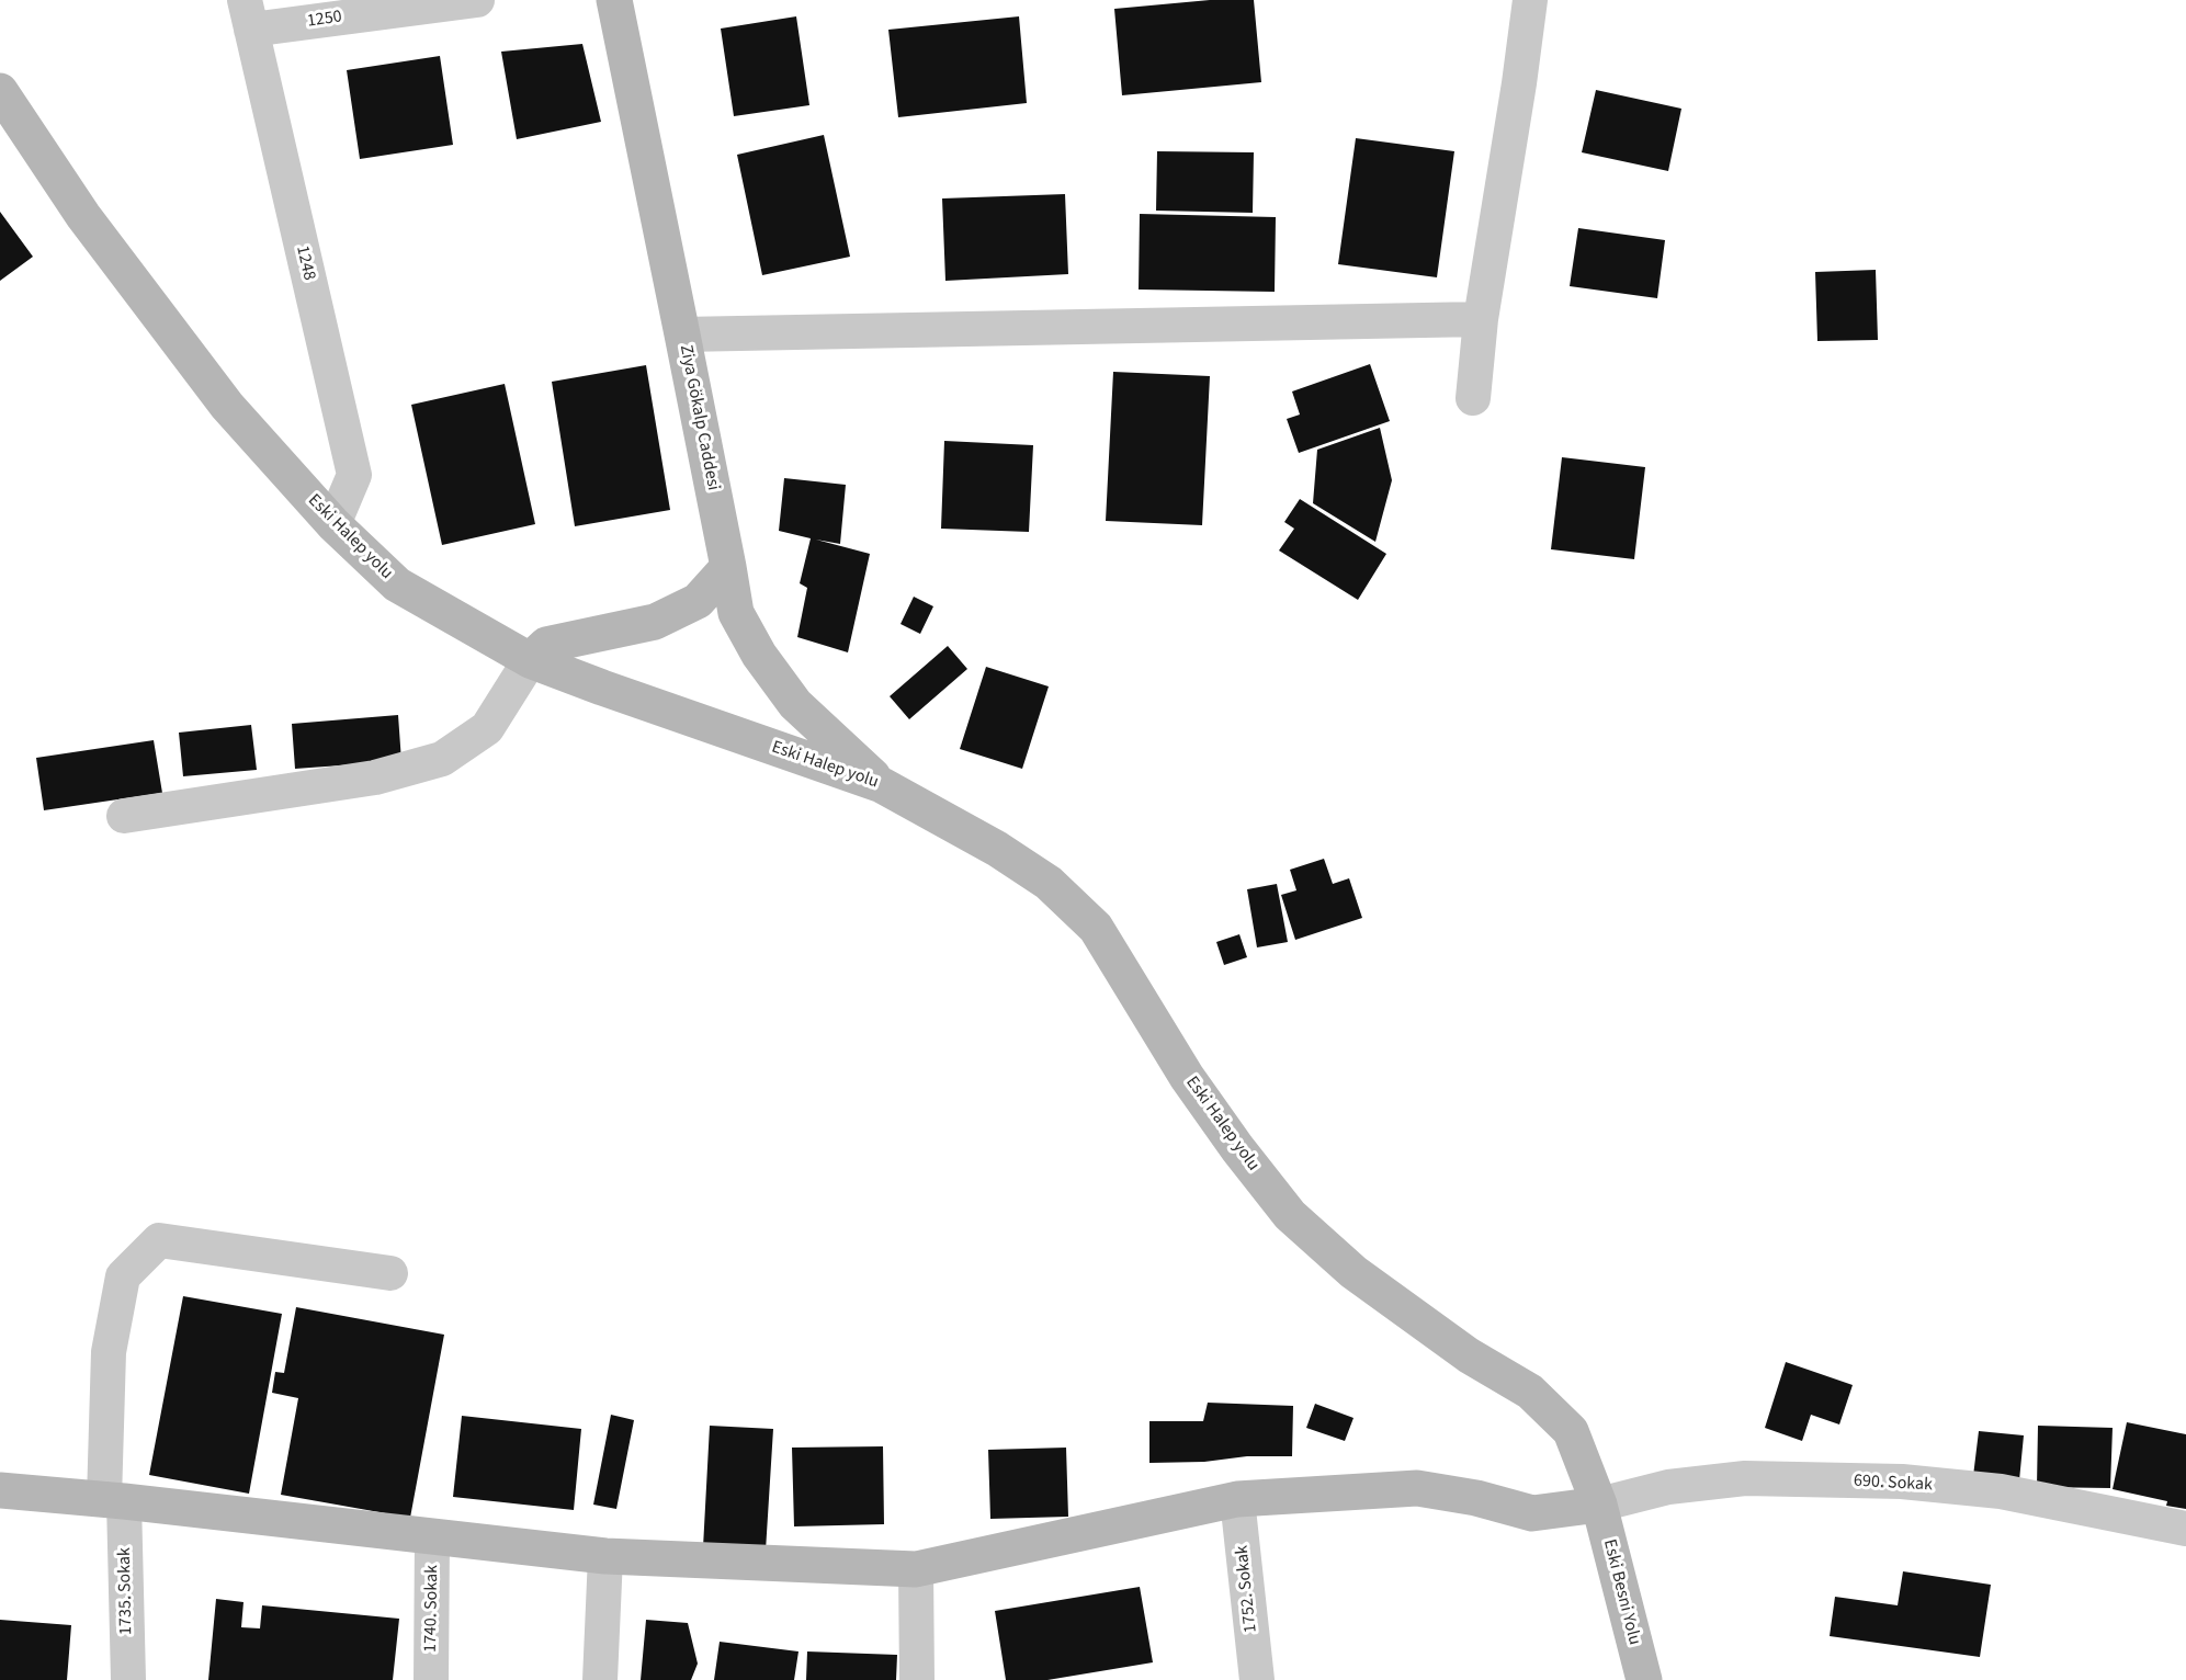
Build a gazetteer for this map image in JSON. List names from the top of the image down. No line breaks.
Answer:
{"streets":{"street":["1250","1248","Ziya Gökalp Caddesi","Eski Halep yolu","690. Sokak","1752. Sokak","1735. Sokak","Eski Besni Yolu","1740. Sokak"]},"crossings":[["1250","1248"],["1248","Eski Halep yolu"],["Ziya Gökalp Caddesi","Eski Halep yolu"],["Eski Halep yolu","690. Sokak"],["Eski Halep yolu","Eski Besni Yolu"],["690. Sokak","Eski Besni Yolu"]]}
